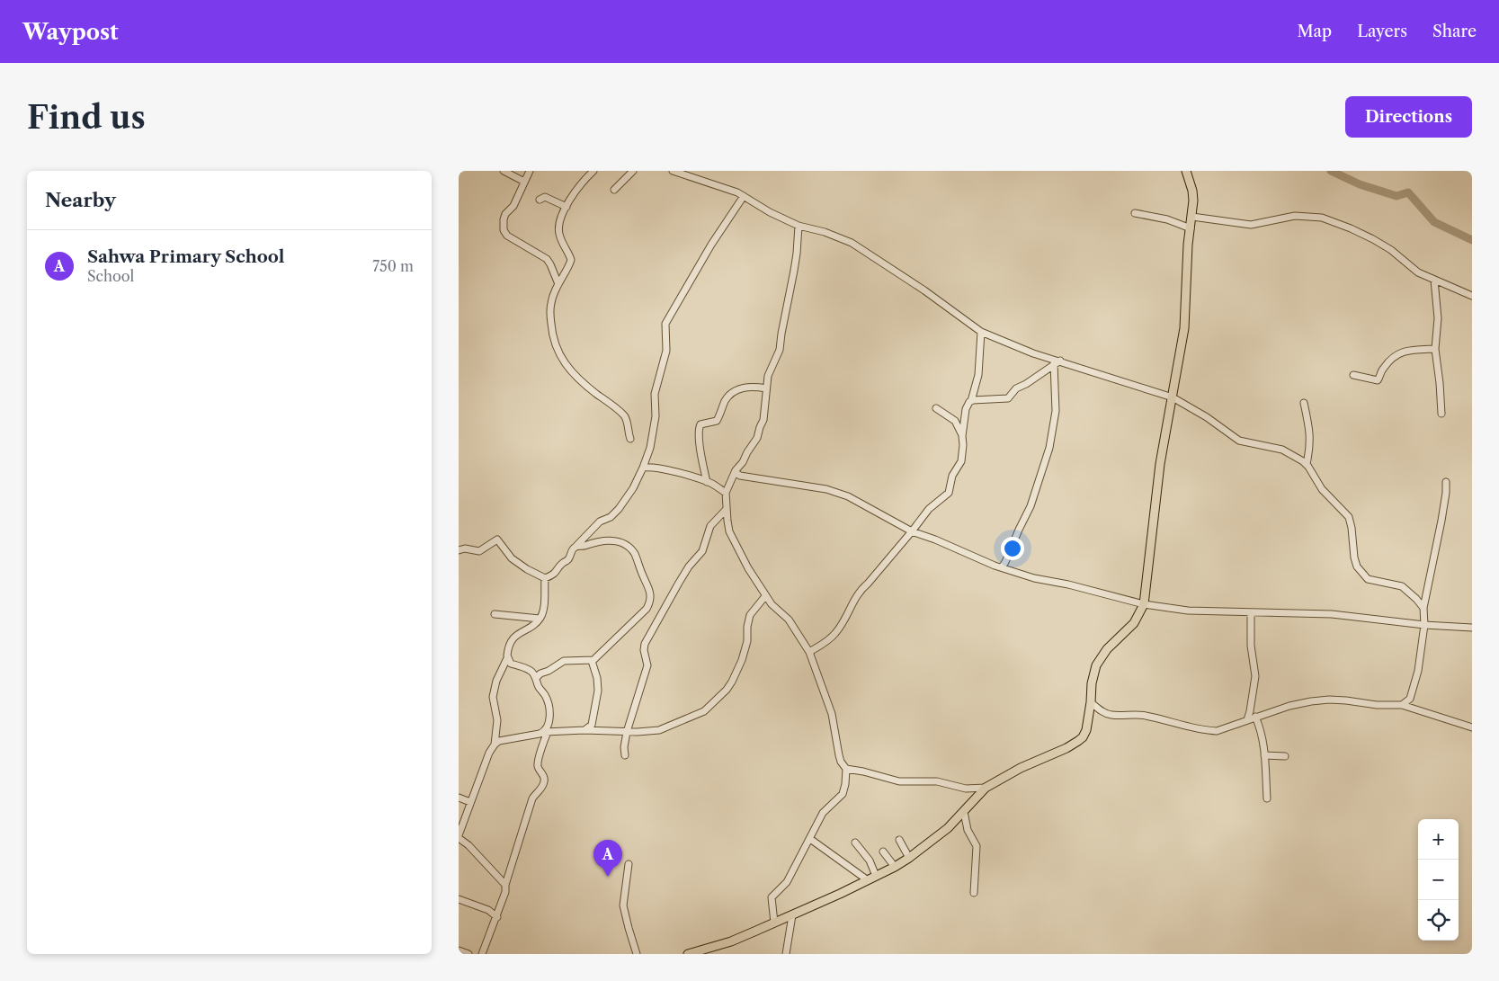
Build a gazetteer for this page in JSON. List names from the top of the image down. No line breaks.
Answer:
{"page":{"header":"Waypost","nav":["Map","Layers","Share"],"buttons":"Directions","title":"Find us","heading":"Nearby","list":[{"mark":"A","name":"Sahwa Primary School","note":"School","value":"750 m"}],"map_buttons":["+","−"],"pins":"A"}}
